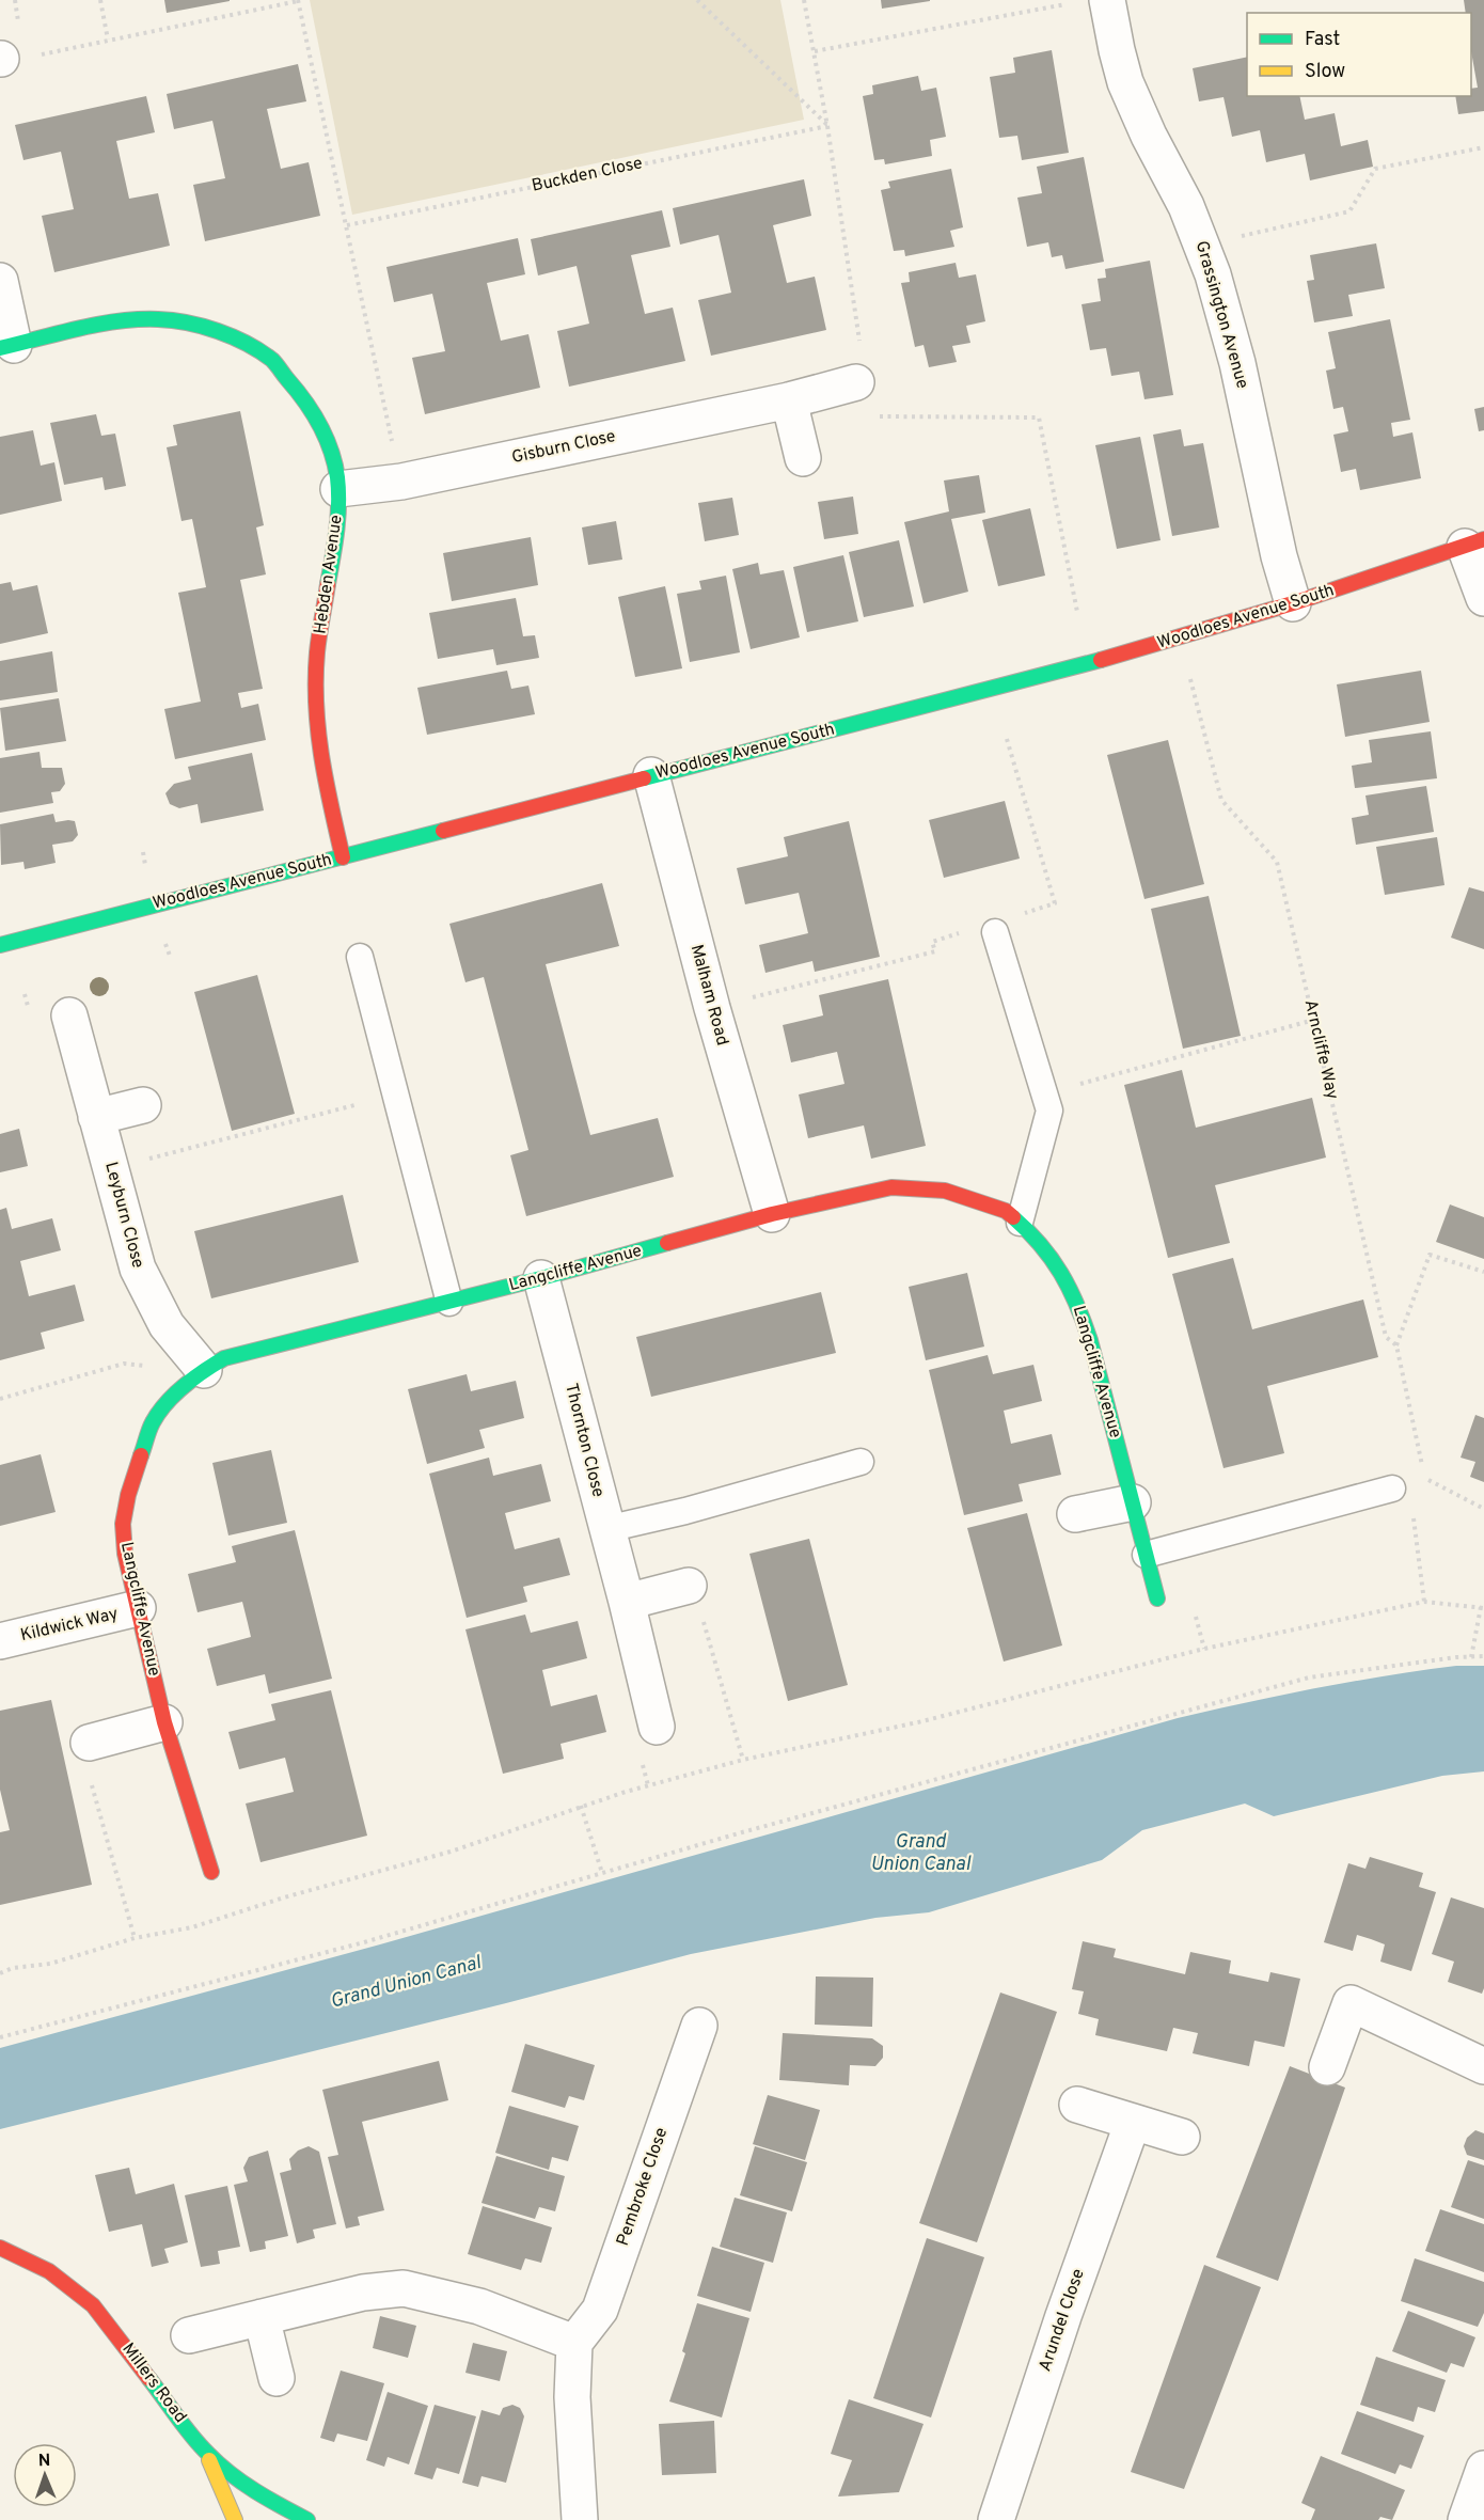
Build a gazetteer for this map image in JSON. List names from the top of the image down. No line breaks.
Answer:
{"streets":{"street":["Grassington Avenue","Gisburn Close","Hebden Avenue","Woodloes Avenue South","Malham Road","Leyburn Close","Langcliffe Avenue","Thornton Close","Kildwick Way","Pembroke Close","Arundel Close","Millers Road"],"path":["Buckden Close","Arncliffe Way"]},"crossings":[["Grassington Avenue","Woodloes Avenue South"],["Gisburn Close","Hebden Avenue"],["Hebden Avenue","Woodloes Avenue South"],["Woodloes Avenue South","Malham Road"],["Woodloes Avenue South","Arncliffe Way"],["Malham Road","Langcliffe Avenue"],["Leyburn Close","Langcliffe Avenue"],["Langcliffe Avenue","Thornton Close"],["Langcliffe Avenue","Kildwick Way"]],"water":["Grand Union Canal"],"legend":["Fast","Slow"],"north":"top"}
